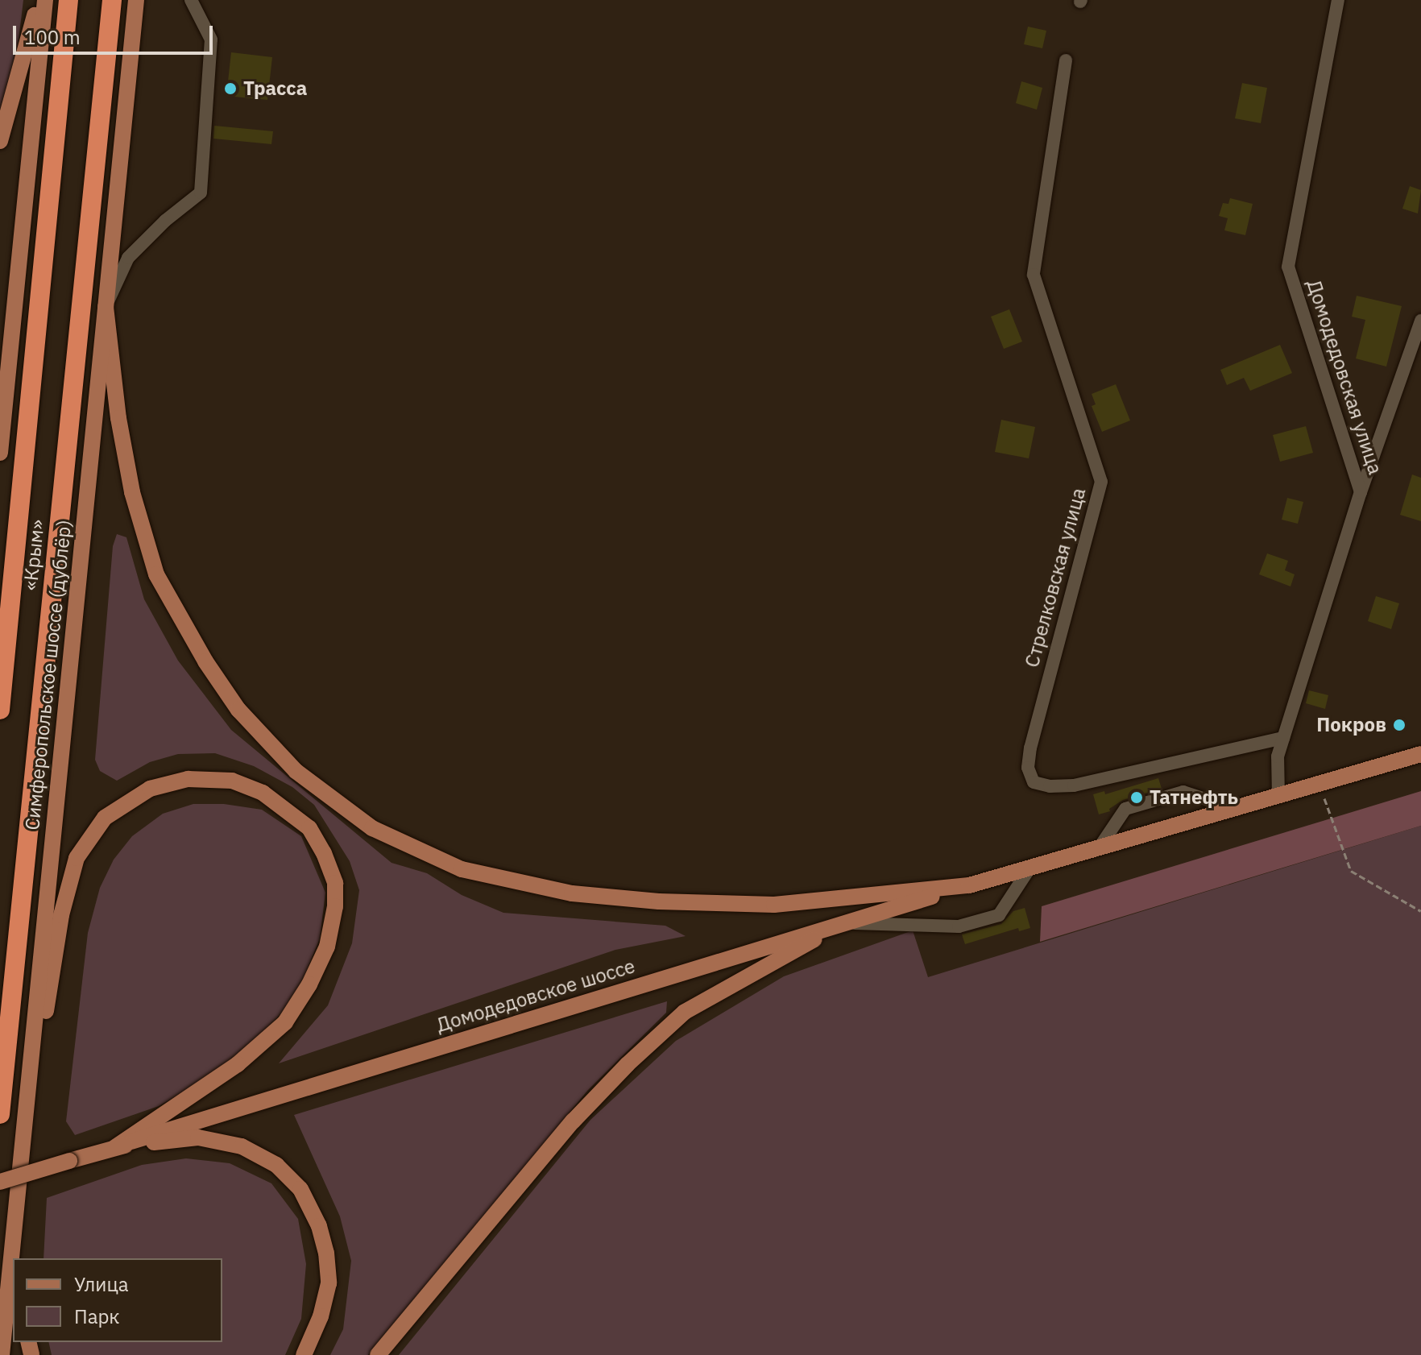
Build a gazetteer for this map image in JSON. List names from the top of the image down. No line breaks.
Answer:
{"streets":{"highway":["«Крым»"],"main road":["Симферопольское шоссе (дублёр)","Домодедовское шоссе"],"street":["Домодедовская улица","Стрелковская улица"]},"crossings":[["Домодедовская улица","Стрелковская улица"]],"places":["Трасса","Покров","Татнефть"],"legend":["Улица","Парк"],"scale_bar":"100 m"}
